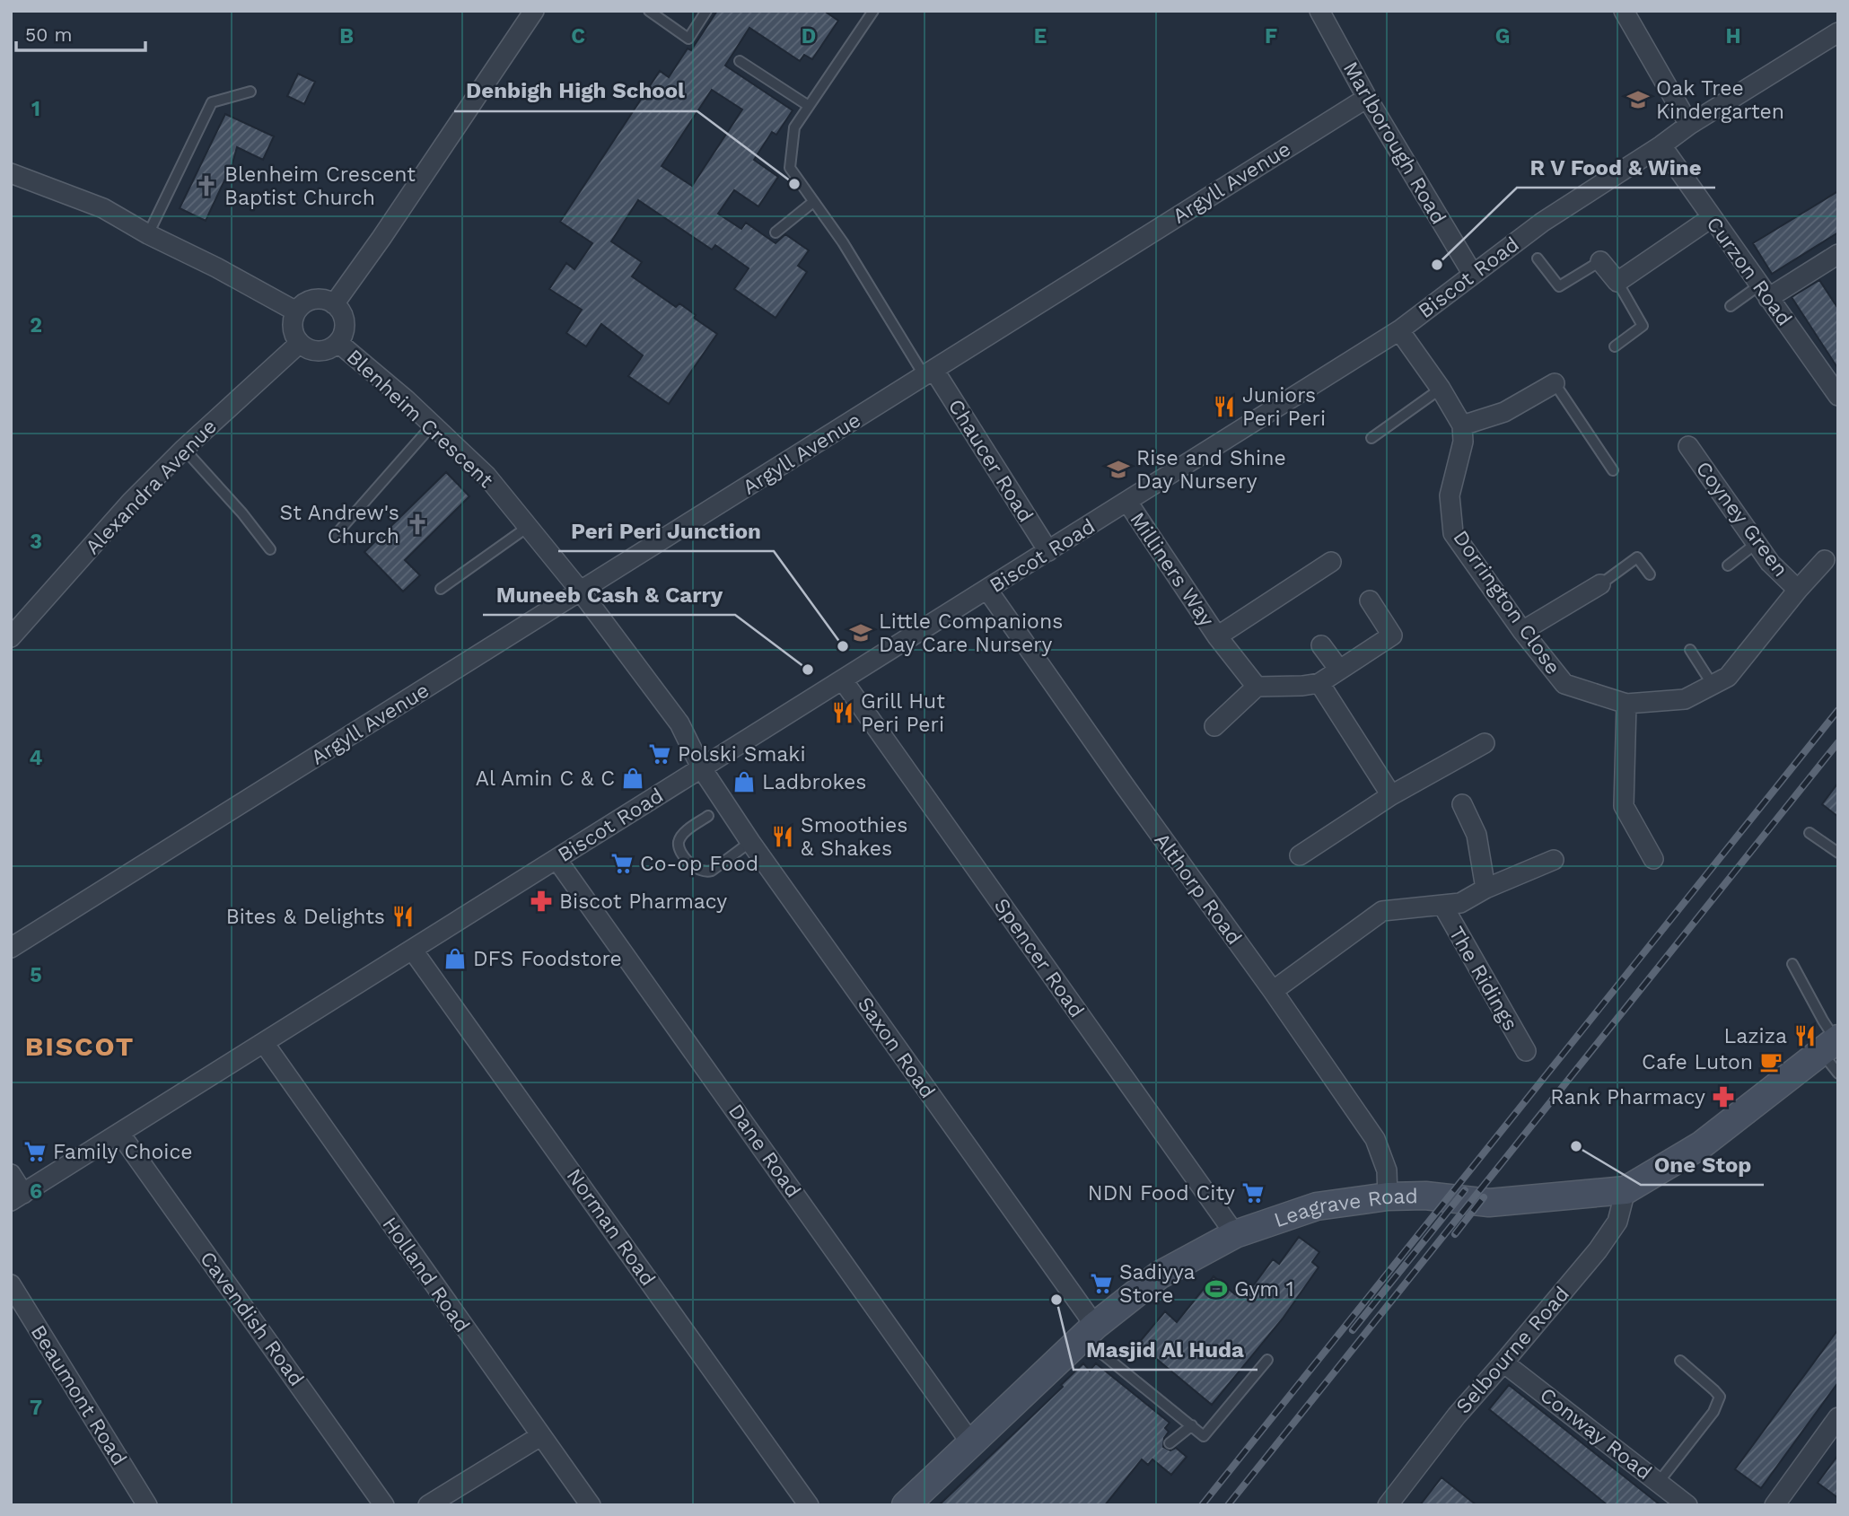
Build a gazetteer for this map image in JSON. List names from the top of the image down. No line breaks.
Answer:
{"streets":{"main road":["Leagrave Road"],"street":["Marlborough Road","Argyll Avenue","Curzon Road","Biscot Road","Blenheim Crescent","Chaucer Road","Alexandra Avenue","Coyney Green","Milliners Way","Dorrington Close","Althorp Road","Spencer Road","The Ridings","Saxon Road","Dane Road","Norman Road","Holland Road","Cavendish Road","Selbourne Road","Beaumont Road","Conway Road"]},"crossings":[["Marlborough Road","Argyll Avenue"],["Marlborough Road","Biscot Road"],["Argyll Avenue","Blenheim Crescent"],["Argyll Avenue","Chaucer Road"],["Curzon Road","Biscot Road"],["Biscot Road","Blenheim Crescent"],["Biscot Road","Chaucer Road"],["Biscot Road","Milliners Way"],["Biscot Road","Althorp Road"],["Biscot Road","Spencer Road"],["Biscot Road","Saxon Road"],["Biscot Road","Dane Road"],["Biscot Road","Norman Road"],["Biscot Road","Holland Road"],["Biscot Road","Cavendish Road"],["Blenheim Crescent","Alexandra Avenue"],["Blenheim Crescent","Saxon Road"],["Coyney Green","Dorrington Close"],["Althorp Road","The Ridings"],["Althorp Road","Leagrave Road"],["Spencer Road","Leagrave Road"],["Saxon Road","Leagrave Road"],["Dane Road","Leagrave Road"],["Leagrave Road","Selbourne Road"],["Selbourne Road","Conway Road"]],"districts":["BISCOT"],"places":{"school or university":["Oak Tree Kindergarten","Rise and Shine Day Nursery","Little Companions Day Care Nursery"],"other":["Denbigh High School","R V Food & Wine","Peri Peri Junction","Muneeb Cash & Carry","One Stop","Masjid Al Huda"],"church":["Blenheim Crescent Baptist Church","St Andrew's Church"],"restaurant":["Juniors Peri Peri","Grill Hut Peri Peri","Smoothies & Shakes","Bites & Delights","Laziza"],"supermarket":["Polski Smaki","Co-op Food","Family Choice","NDN Food City","Sadiyya Store"],"shop":["Al Amin C & C","Ladbrokes","DFS Foodstore"],"pharmacy":["Biscot Pharmacy","Rank Pharmacy"],"cafe":["Cafe Luton"],"sports":["Gym 1"]},"scale_bar":"50 m","grid":{"columns":["B","C","D","E","F","G","H"],"rows":["1","2","3","4","5","6","7"]}}
